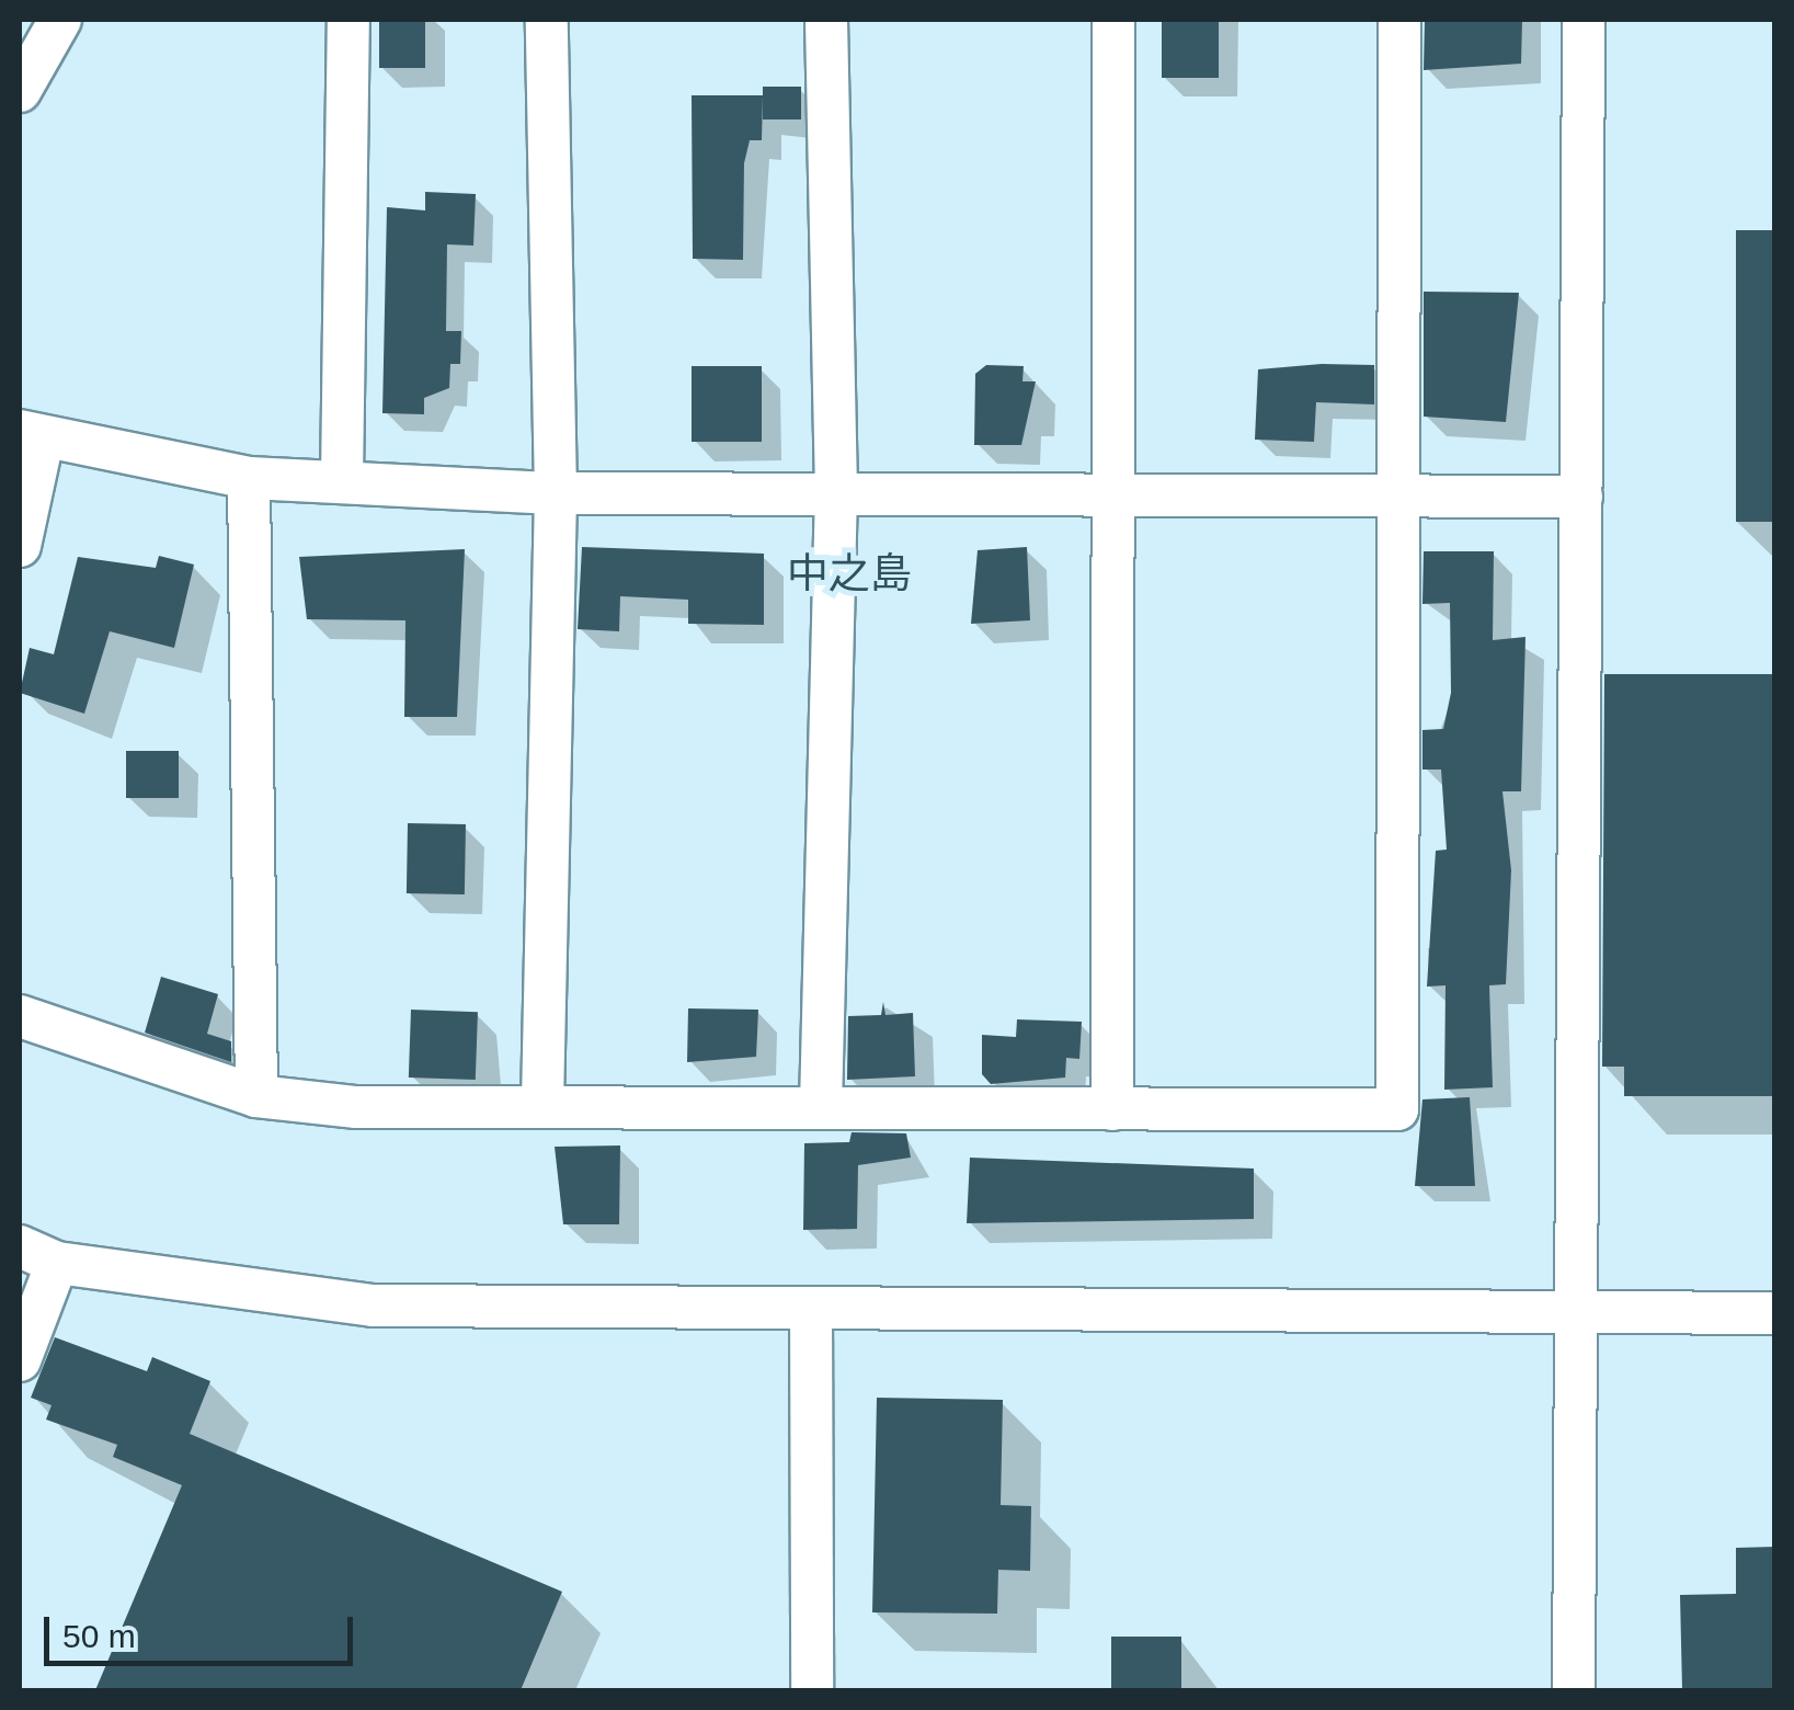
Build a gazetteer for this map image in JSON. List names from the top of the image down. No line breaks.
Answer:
{"districts":["中之島"],"scale_bar":"50 m"}
